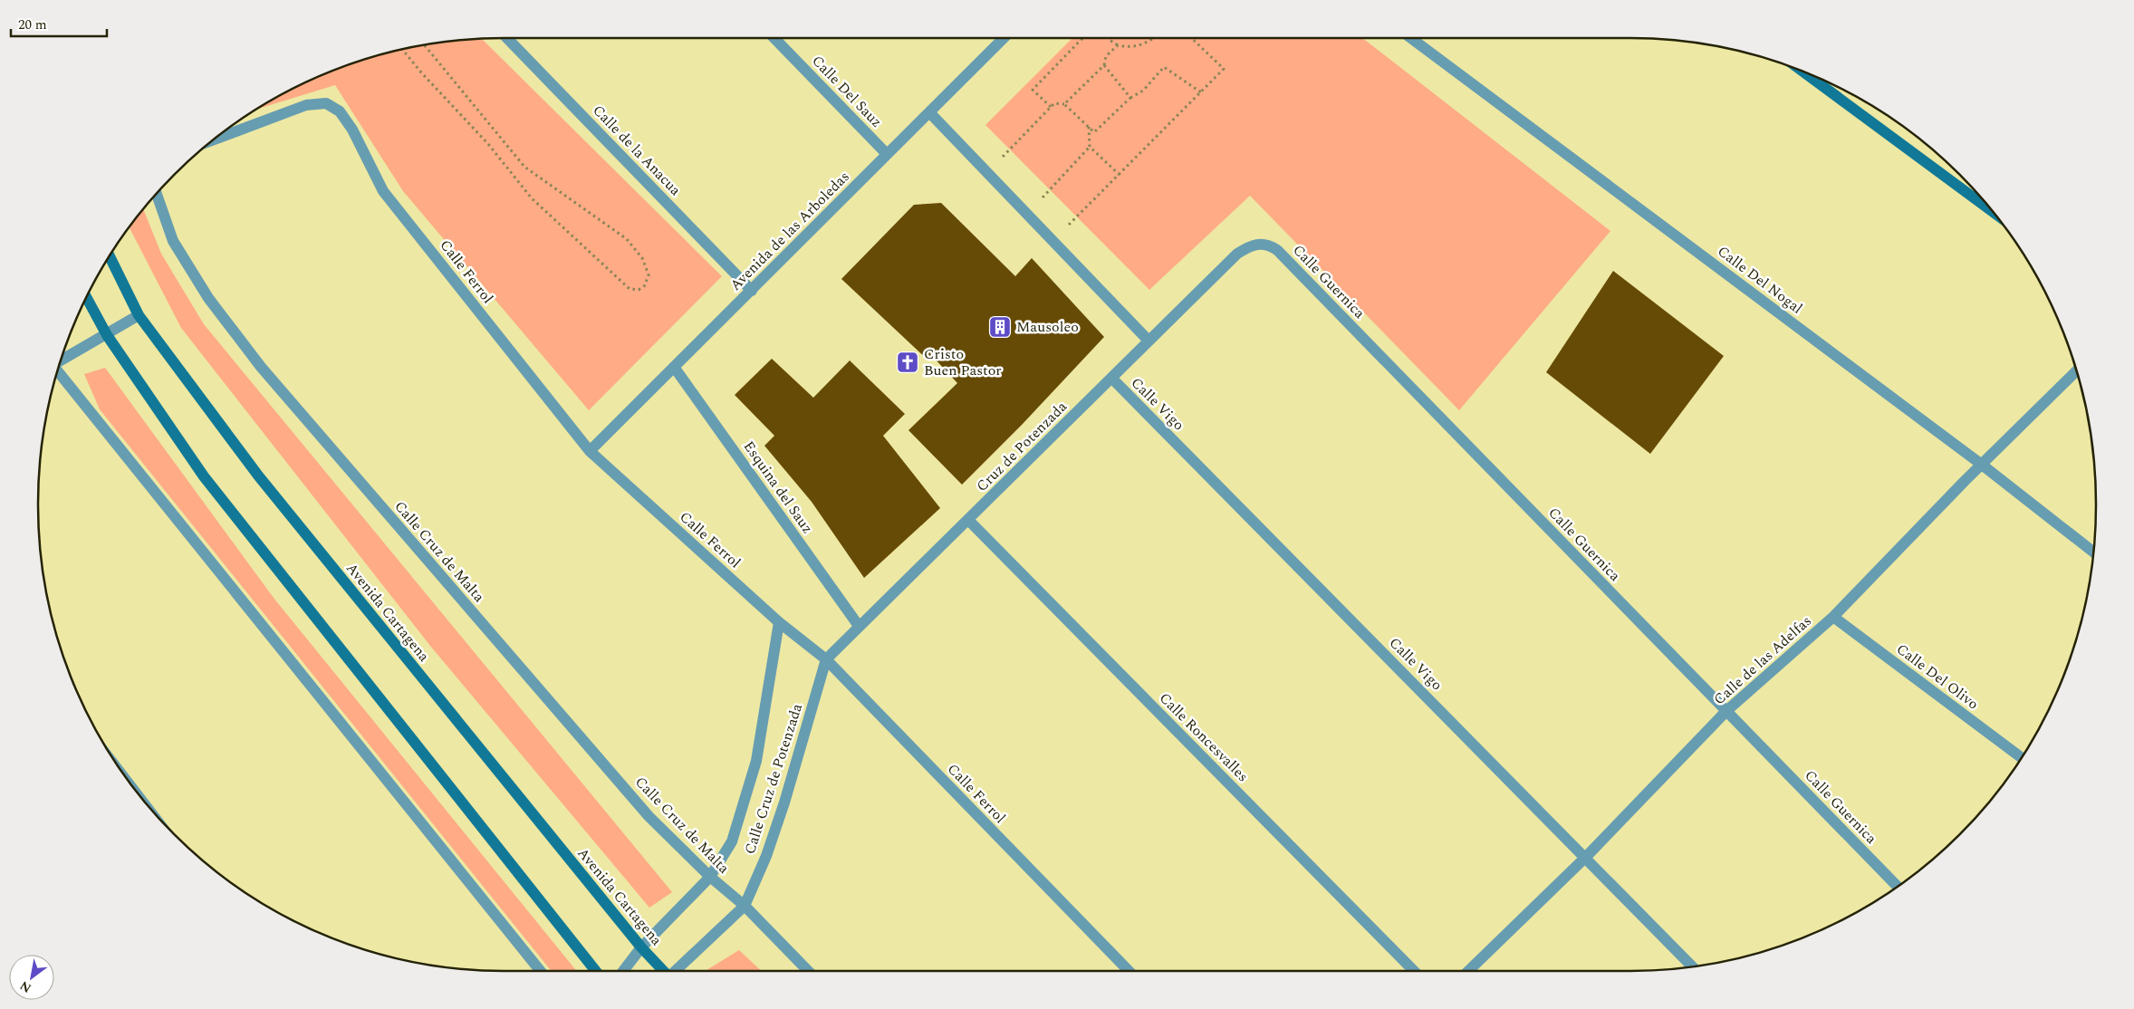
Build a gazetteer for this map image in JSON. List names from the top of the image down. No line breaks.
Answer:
{"streets":{"street":["Calle Del Sauz","Calle de la Anacua","Avenida de las Arboledas","Calle Ferrol","Calle Del Nogal","Calle Guernica","Calle Vigo","Cruz de Potenzada","Esquina del Sauz","Calle Cruz de Malta","Avenida Cartagena","Calle de las Adelfas","Calle Del Olivo","Calle Roncesvalles","Calle Cruz de Potenzada"]},"crossings":[["Calle Del Sauz","Avenida de las Arboledas"],["Calle de la Anacua","Avenida de las Arboledas"],["Avenida de las Arboledas","Calle Ferrol"],["Avenida de las Arboledas","Esquina del Sauz"],["Calle Ferrol","Cruz de Potenzada"],["Calle Ferrol","Calle Cruz de Potenzada"],["Calle Del Nogal","Calle de las Adelfas"],["Calle Guernica","Cruz de Potenzada"],["Calle Guernica","Calle de las Adelfas"],["Calle Vigo","Cruz de Potenzada"],["Calle Vigo","Calle de las Adelfas"],["Cruz de Potenzada","Esquina del Sauz"],["Cruz de Potenzada","Calle Roncesvalles"],["Cruz de Potenzada","Calle Cruz de Potenzada"],["Calle Cruz de Malta","Calle Cruz de Potenzada"],["Avenida Cartagena","Calle Cruz de Potenzada"],["Calle de las Adelfas","Calle Del Olivo"]],"places":{"building":["Mausoleo"],"church":["Cristo Buen Pastor"]},"scale_bar":"20 m","north":"bottom left"}
